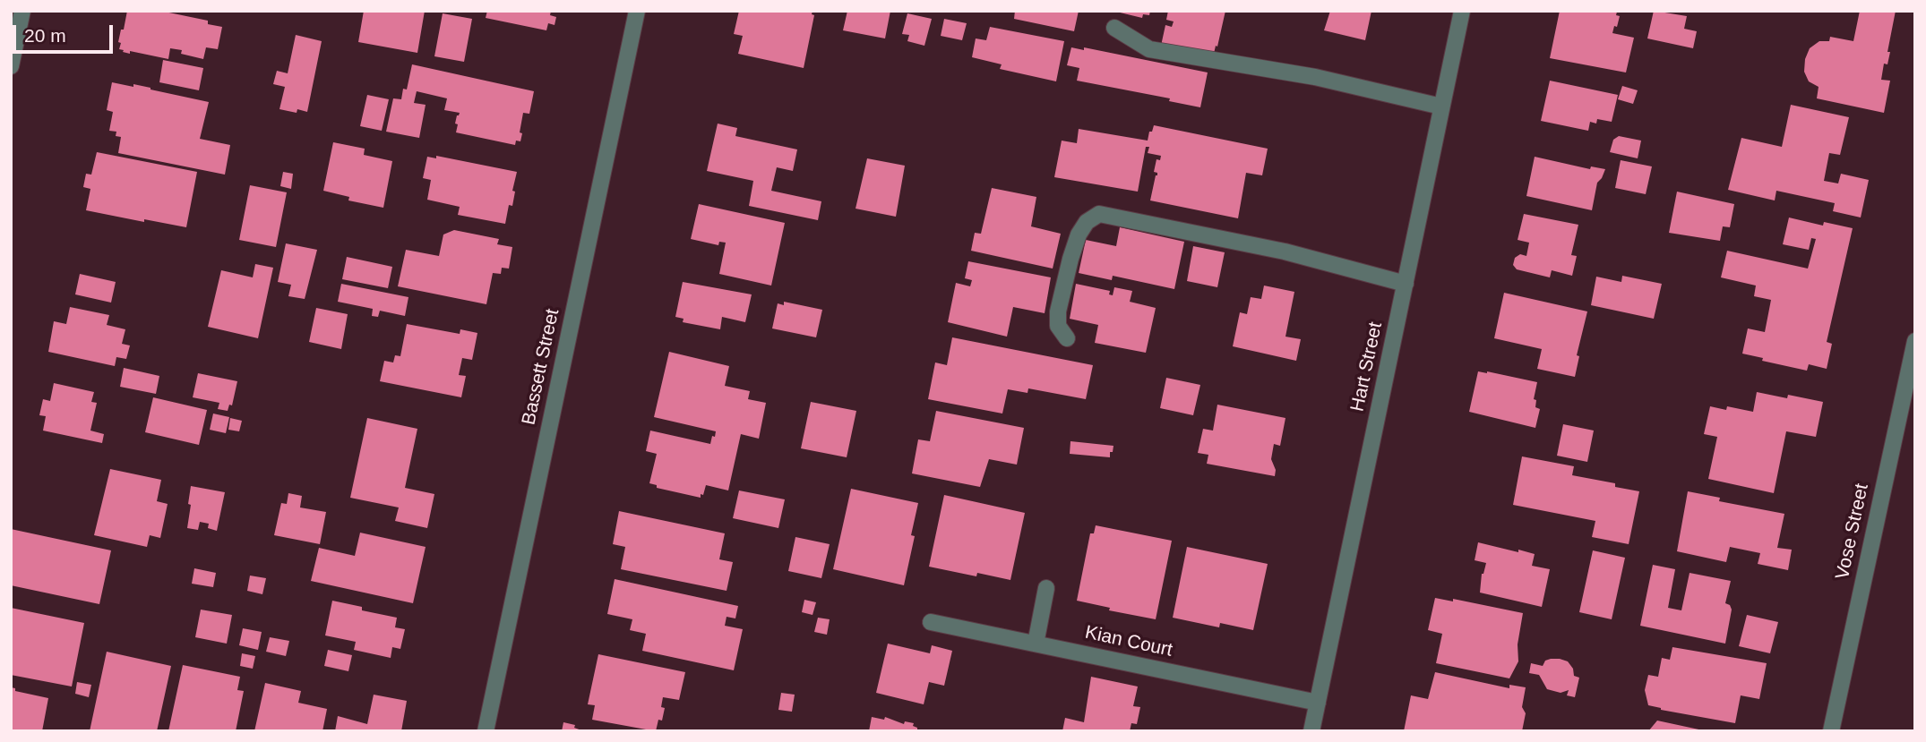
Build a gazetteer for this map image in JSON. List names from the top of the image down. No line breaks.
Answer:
{"streets":{"street":["Bassett Street","Hart Street","Vose Street","Kian Court"]},"crossings":[["Hart Street","Kian Court"]],"scale_bar":"20 m"}
